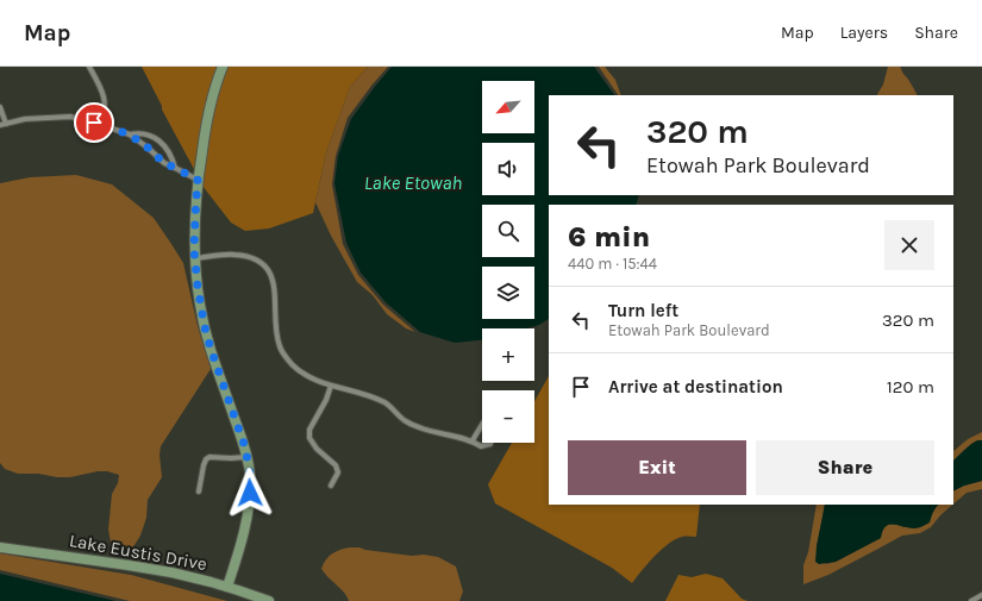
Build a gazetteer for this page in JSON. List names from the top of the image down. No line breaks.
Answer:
{"streets":{"street":["Lake Eustis Drive"]},"water":["Lake Etowah"],"north":"bottom left","page":{"header":"Map","nav":["Map","Layers","Share"],"map_buttons":["+","−"],"turn":["320 m","Etowah Park Boulevard"],"heading":["6 min","440 m · 15:44"],"list":[{"name":"Turn left","note":"Etowah Park Boulevard","value":"320 m"},{"name":"Arrive at destination","value":"120 m"}],"buttons":["Exit","Share"]}}
